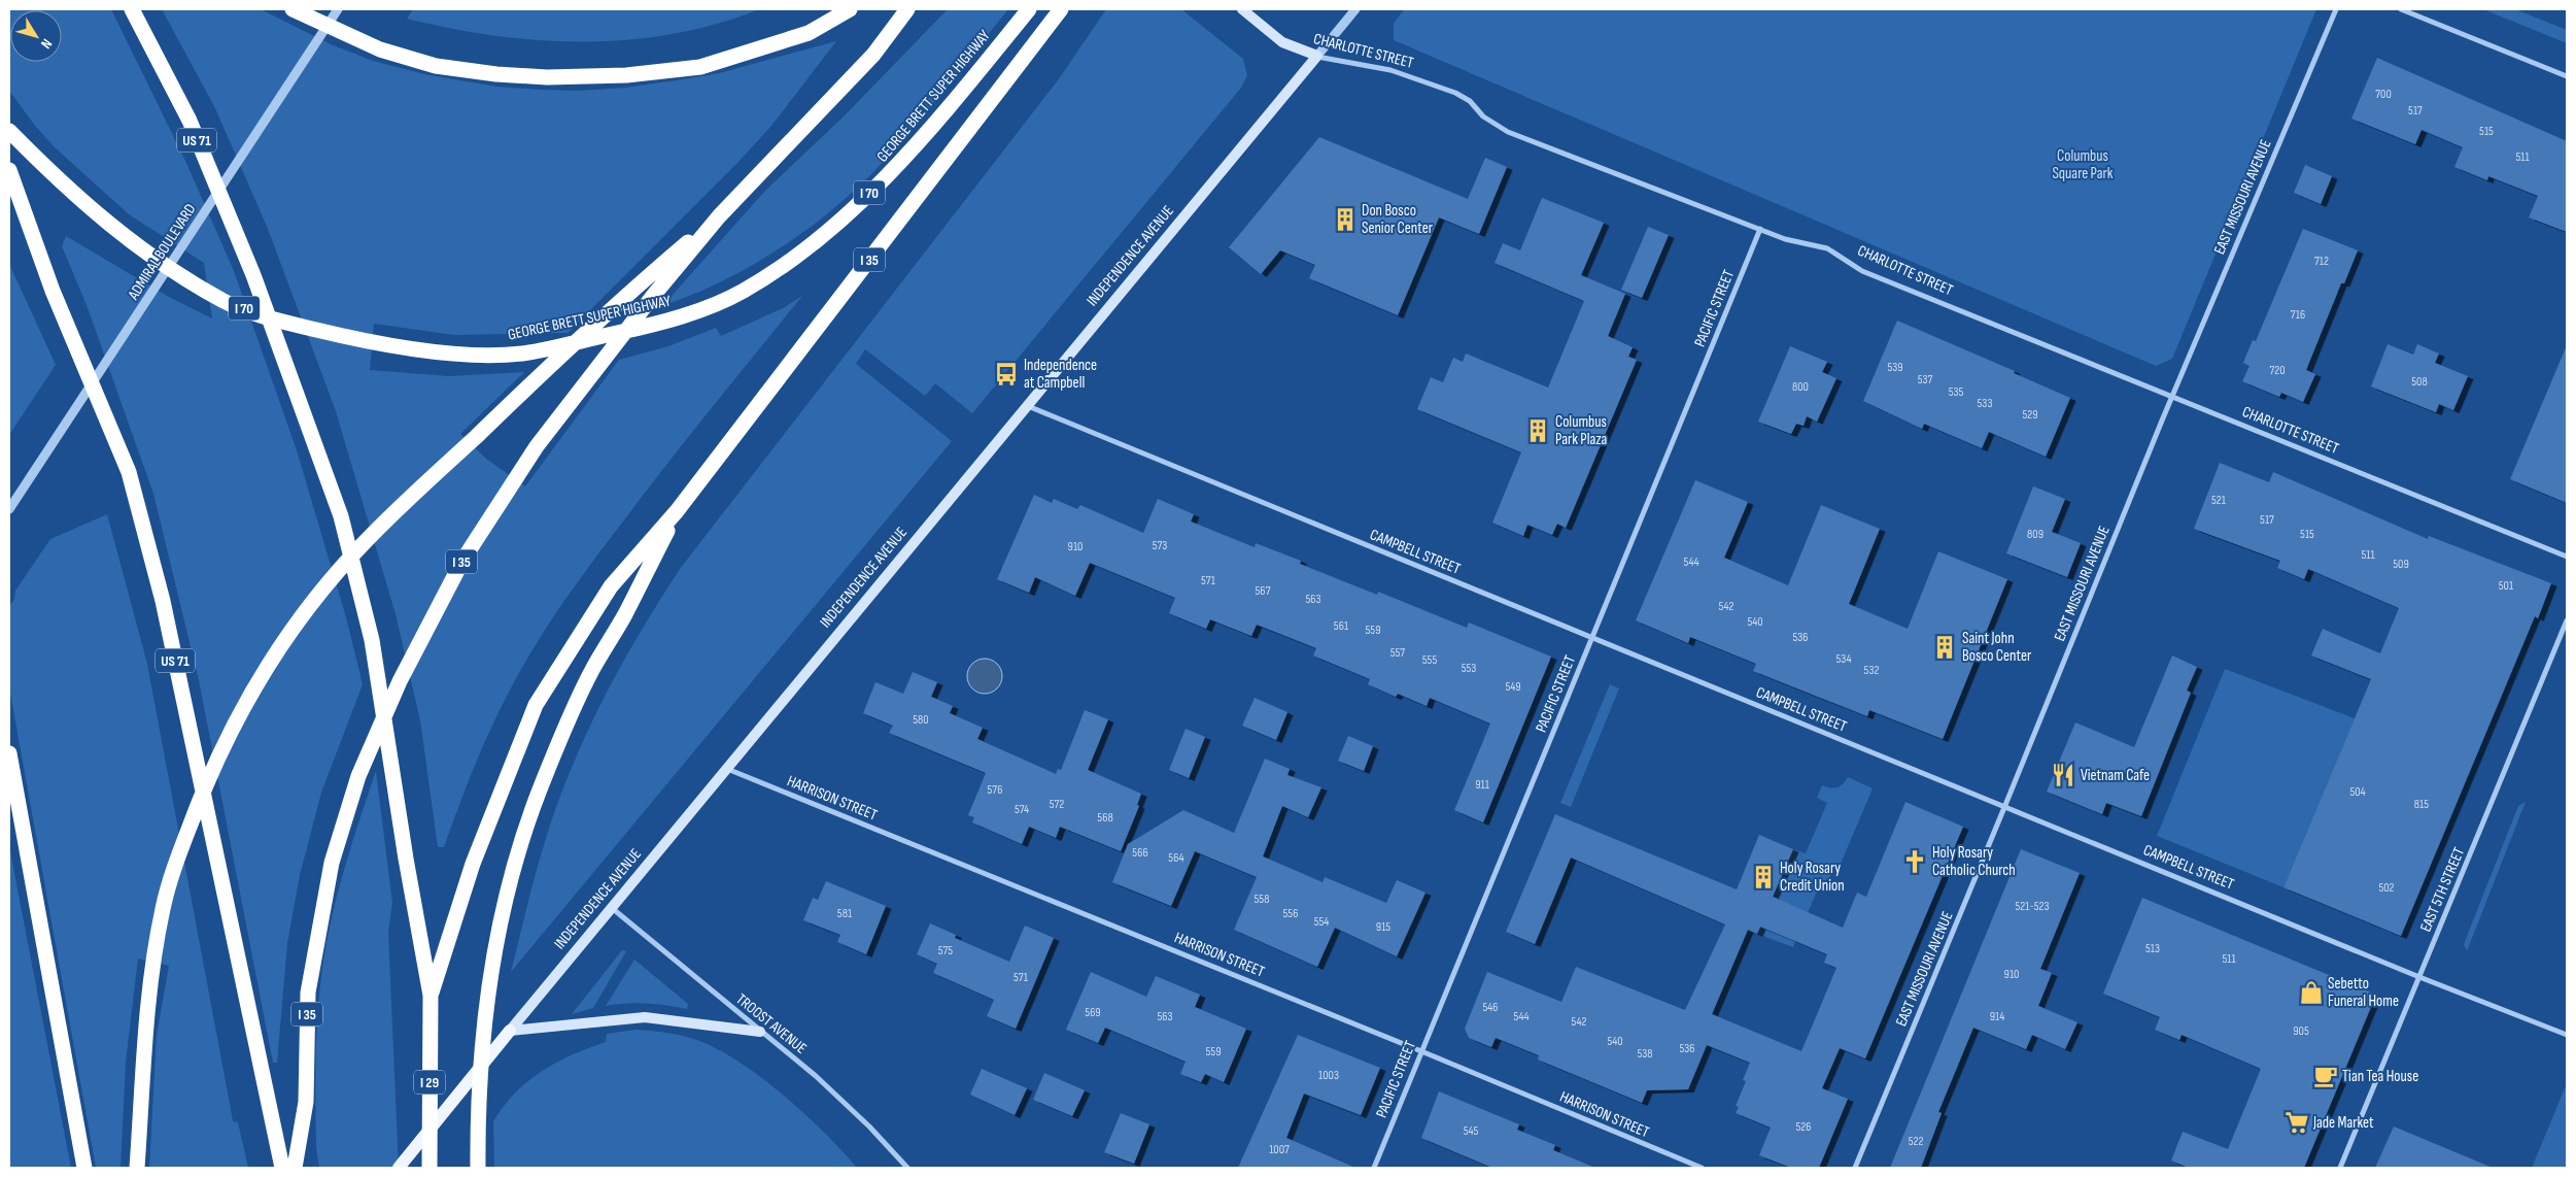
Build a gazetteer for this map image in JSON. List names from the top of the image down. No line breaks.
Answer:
{"streets":{"highway":["GEORGE BRETT SUPER HIGHWAY","US 71","I 70","I 35","I 29"],"main road":["CHARLOTTE STREET","INDEPENDENCE AVENUE"],"street":["EAST MISSOURI AVENUE","ADMIRAL BOULEVARD","PACIFIC STREET","CAMPBELL STREET","HARRISON STREET","EAST 5TH STREET","TROOST AVENUE"]},"crossings":[["CHARLOTTE STREET","EAST MISSOURI AVENUE"],["CHARLOTTE STREET","INDEPENDENCE AVENUE"],["CHARLOTTE STREET","PACIFIC STREET"],["US 71","I 35"],["US 71","I 29"],["EAST MISSOURI AVENUE","CAMPBELL STREET"],["INDEPENDENCE AVENUE","CAMPBELL STREET"],["INDEPENDENCE AVENUE","HARRISON STREET"],["INDEPENDENCE AVENUE","TROOST AVENUE"],["I 35","I 29"],["PACIFIC STREET","CAMPBELL STREET"],["PACIFIC STREET","HARRISON STREET"],["CAMPBELL STREET","EAST 5TH STREET"]],"parks":["Columbus Square Park"],"places":{"building":["Don Bosco Senior Center","Columbus Park Plaza","Saint John Bosco Center","Holy Rosary Credit Union"],"bus stop":["Independence at Campbell"],"restaurant":["Vietnam Cafe"],"church":["Holy Rosary Catholic Church"],"shop":["Sebetto Funeral Home"],"cafe":["Tian Tea House"],"supermarket":["Jade Market"]},"house_numbers":["700","517","515","511","712","716","539","720","537","508","800","535","533","529","521","517","809","515","573","910","511","544","509","571","501","567","563","542","540","561","559","536","557","534","555","553","532","549","580","911","576","504","572","815","574","568","566","564","502","558","521-523","581","556","554","915","513","575","511","910","571","546","569","563","544","914","542","905","540","536","559","538","1003","526","545","522","1007"],"north":"bottom right"}
